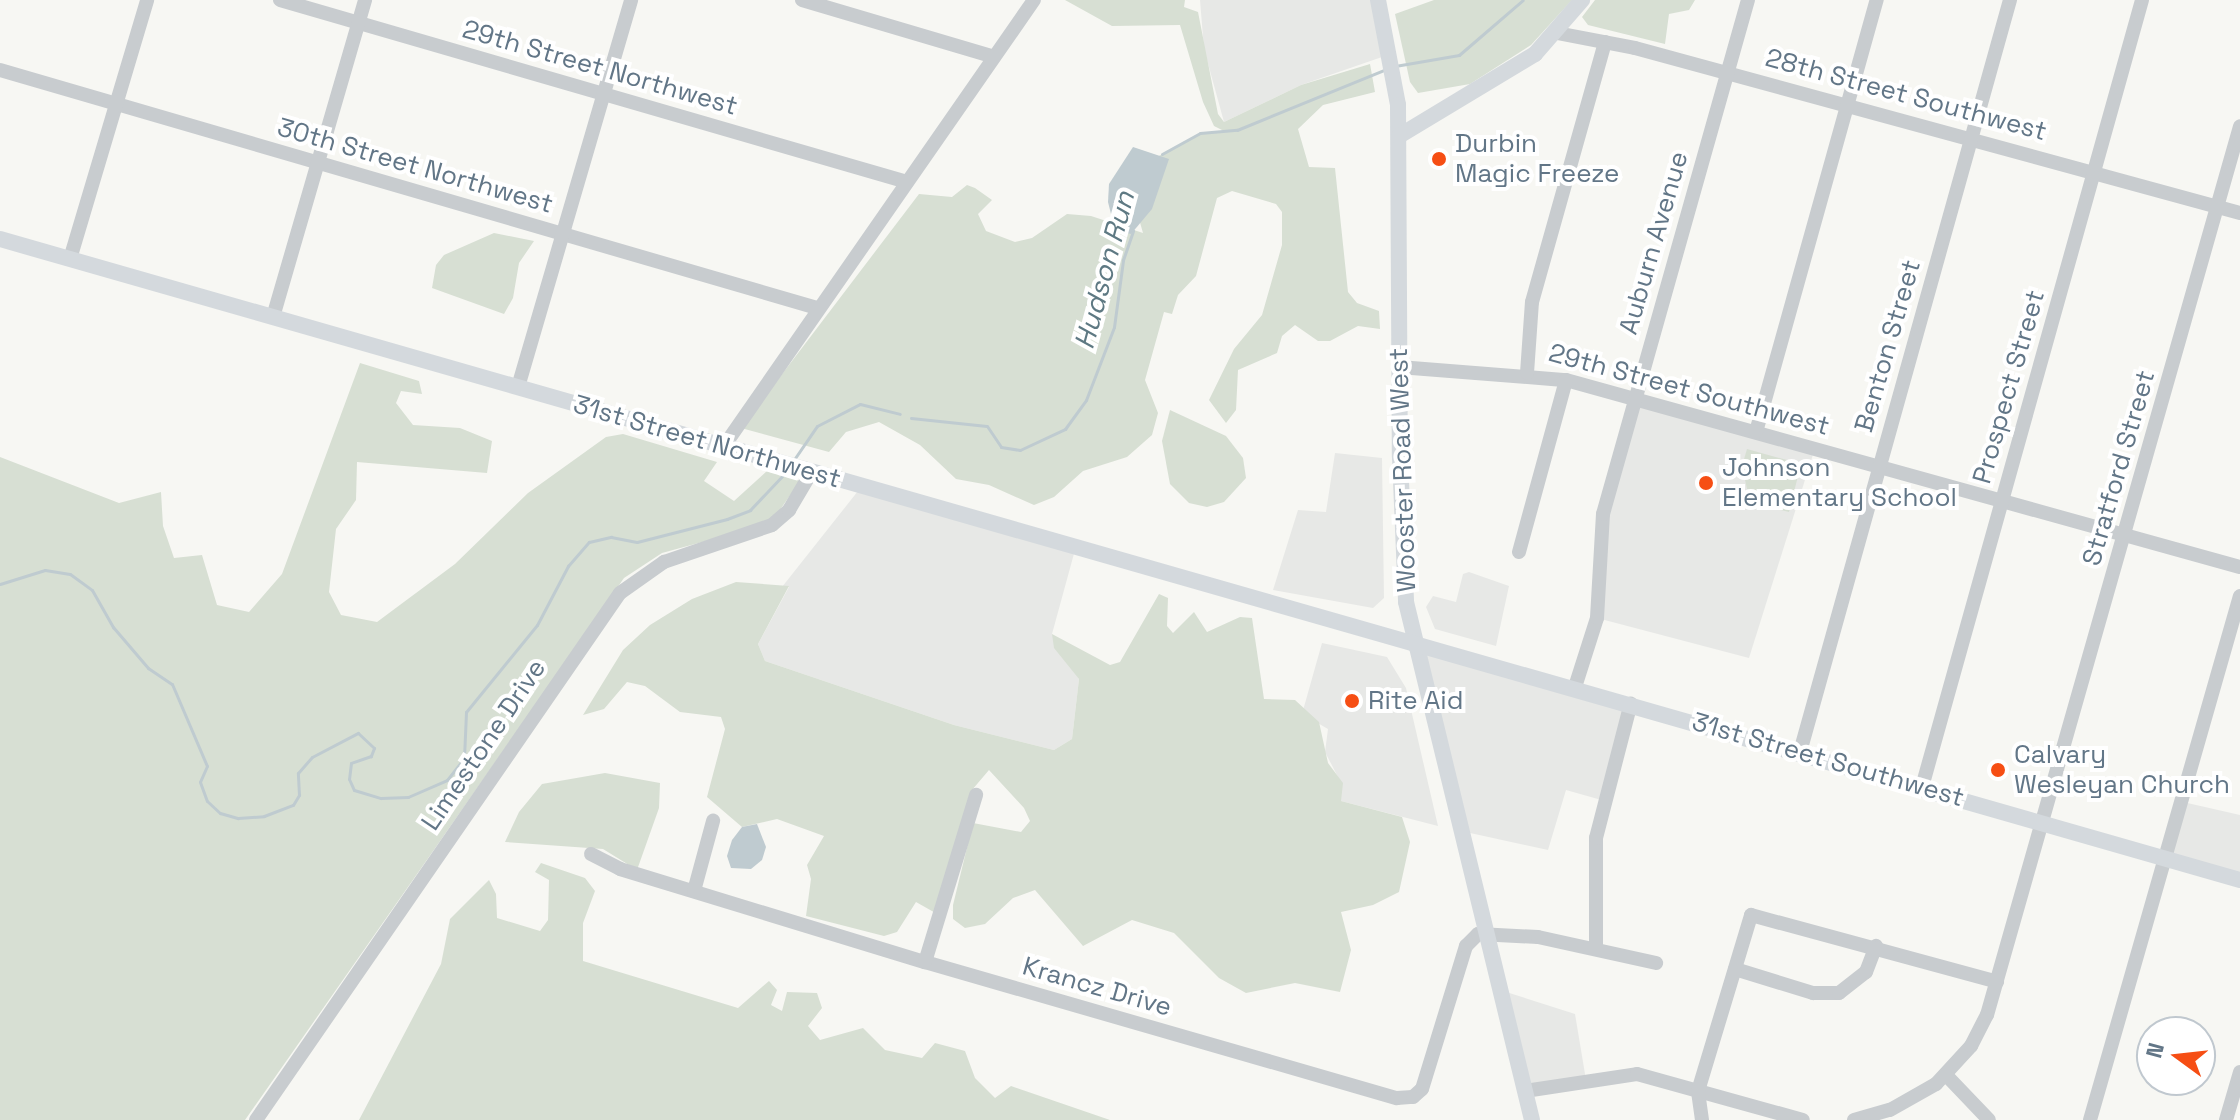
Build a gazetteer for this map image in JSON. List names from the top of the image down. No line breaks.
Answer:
{"streets":{"main road":["31st Street Northwest","Wooster Road West","31st Street Southwest"],"street":["29th Street Northwest","28th Street Southwest","30th Street Northwest","Auburn Avenue","Benton Street","Prospect Street","29th Street Southwest","Stratford Street","Limestone Drive","Krancz Drive"]},"crossings":[["28th Street Southwest","Auburn Avenue"],["28th Street Southwest","Benton Street"],["28th Street Southwest","Prospect Street"],["28th Street Southwest","Stratford Street"],["Auburn Avenue","29th Street Southwest"],["Auburn Avenue","31st Street Southwest"],["Benton Street","29th Street Southwest"],["Benton Street","31st Street Southwest"],["Prospect Street","29th Street Southwest"],["Prospect Street","31st Street Southwest"],["29th Street Southwest","Stratford Street"],["29th Street Southwest","Wooster Road West"],["31st Street Northwest","Wooster Road West"],["31st Street Northwest","Limestone Drive"],["31st Street Northwest","31st Street Southwest"],["Stratford Street","31st Street Southwest"],["Wooster Road West","31st Street Southwest"],["Wooster Road West","Krancz Drive"]],"water":["Hudson Run"],"places":["Durbin Magic Freeze","Johnson Elementary School","Rite Aid","Calvary Wesleyan Church"],"north":"left"}
